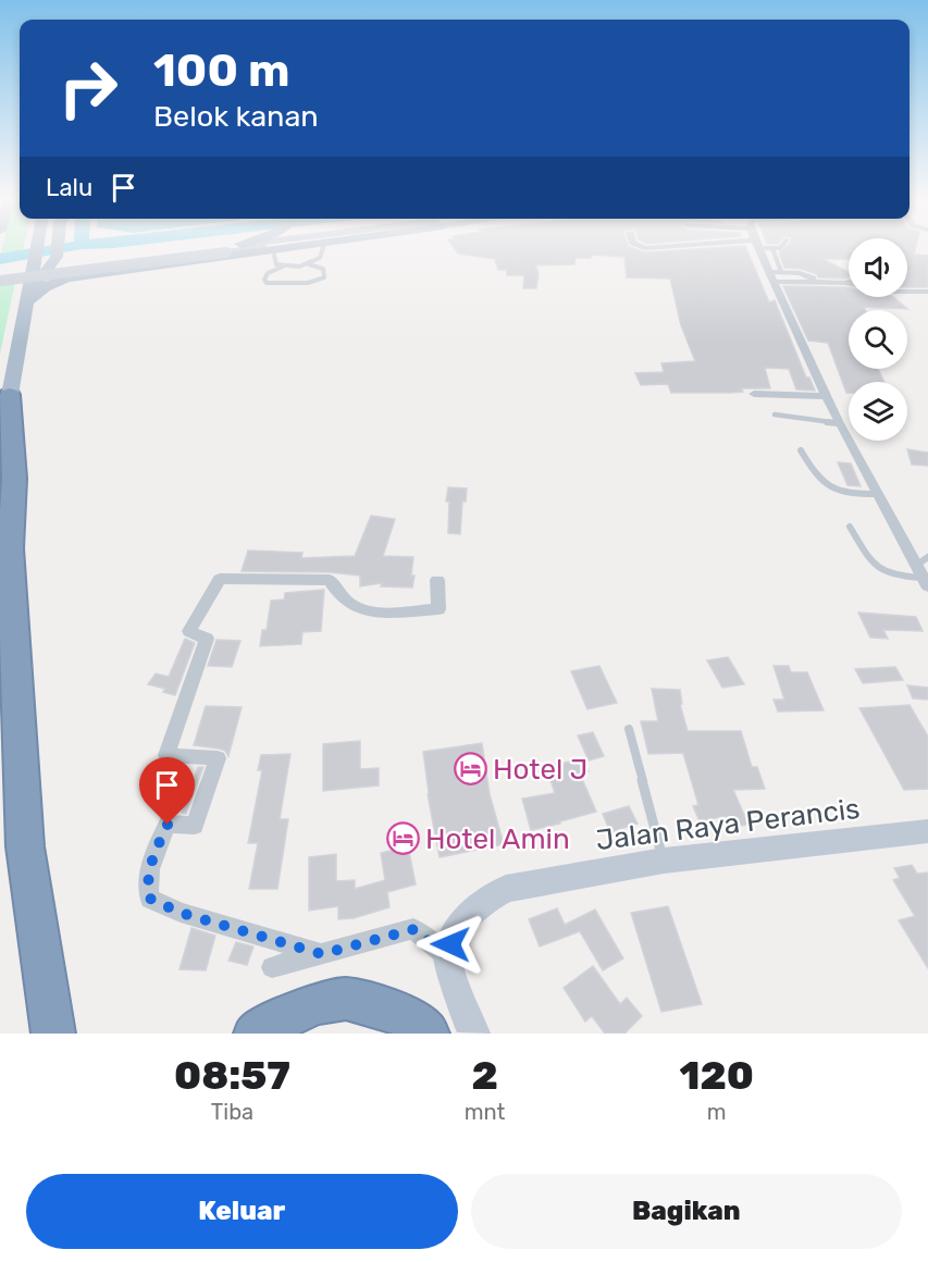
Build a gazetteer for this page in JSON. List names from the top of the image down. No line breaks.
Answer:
{"streets":{"main road":["Jalan Raya Perancis"]},"places":{"hotel":["Hotel J","Hotel Amin"]},"page":{"turn":["100 m","Belok kanan"],"then":"Lalu","eta":["08:57","Tiba","2","mnt","120","m"],"buttons":["Keluar","Bagikan"]}}
